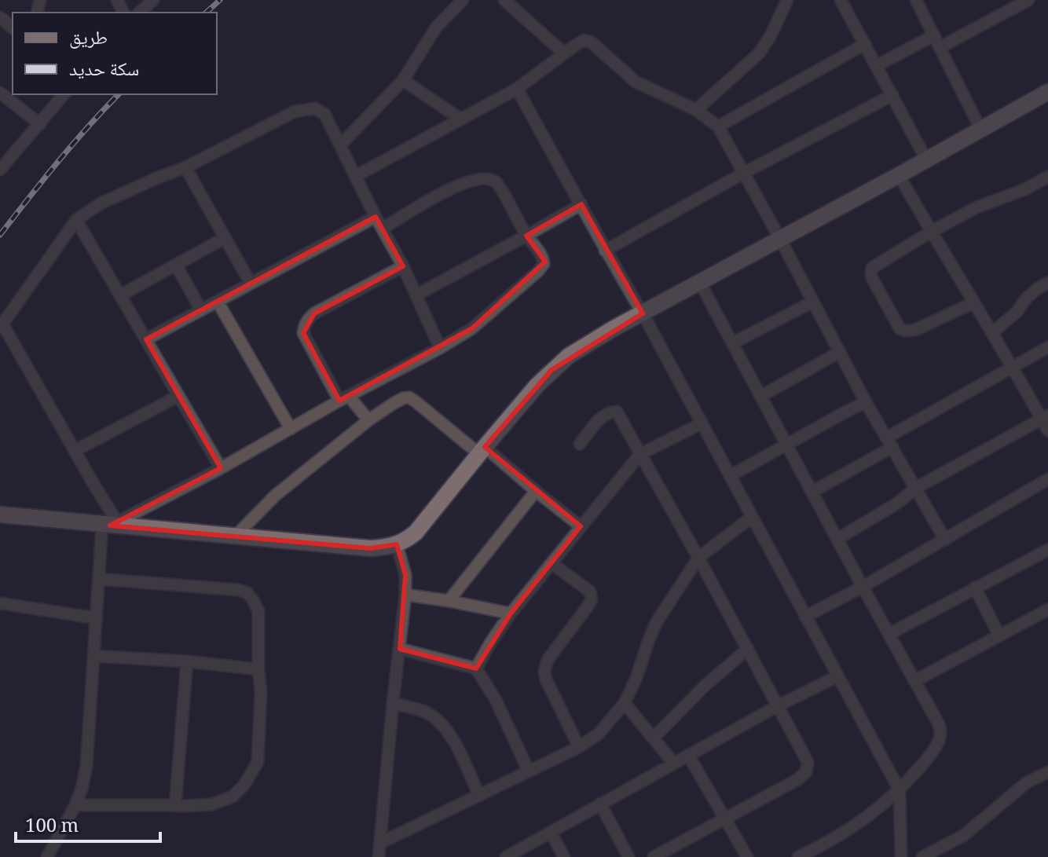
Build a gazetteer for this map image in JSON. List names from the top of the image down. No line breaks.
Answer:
{"legend":["طريق","سكة حديد"],"scale_bar":"100 m"}
